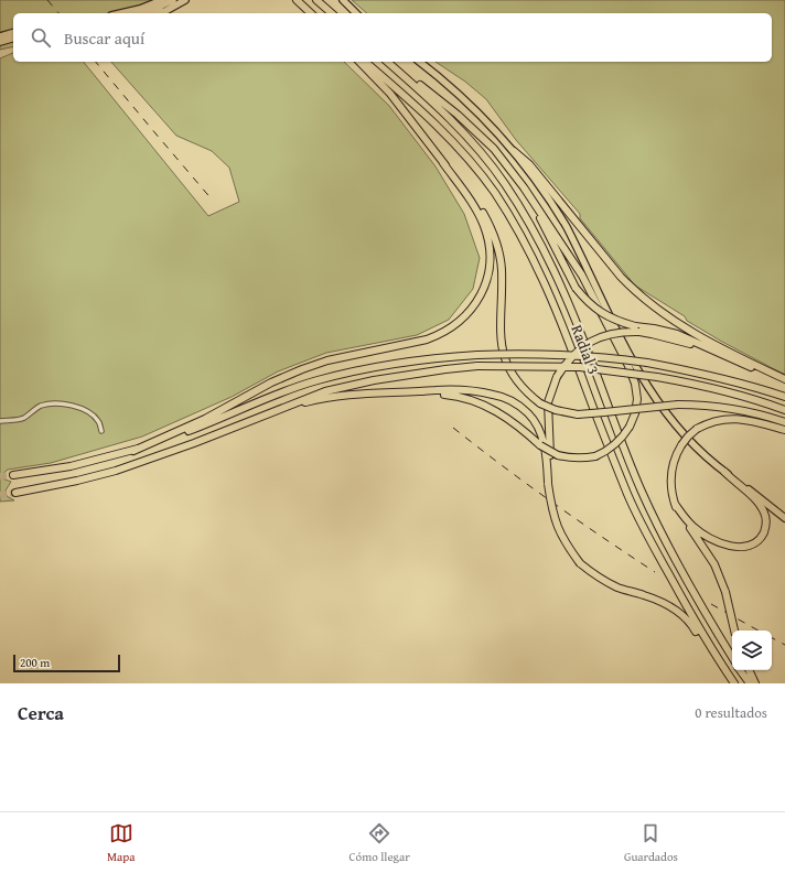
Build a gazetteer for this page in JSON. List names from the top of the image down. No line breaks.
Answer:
{"streets":{"highway":["Radial 3"]},"scale_bar":"200 m","page":{"search":"Buscar aquí","scale":"200 m","heading":["Cerca","0 resultados"],"nav":["Mapa","Cómo llegar","Guardados"]}}
